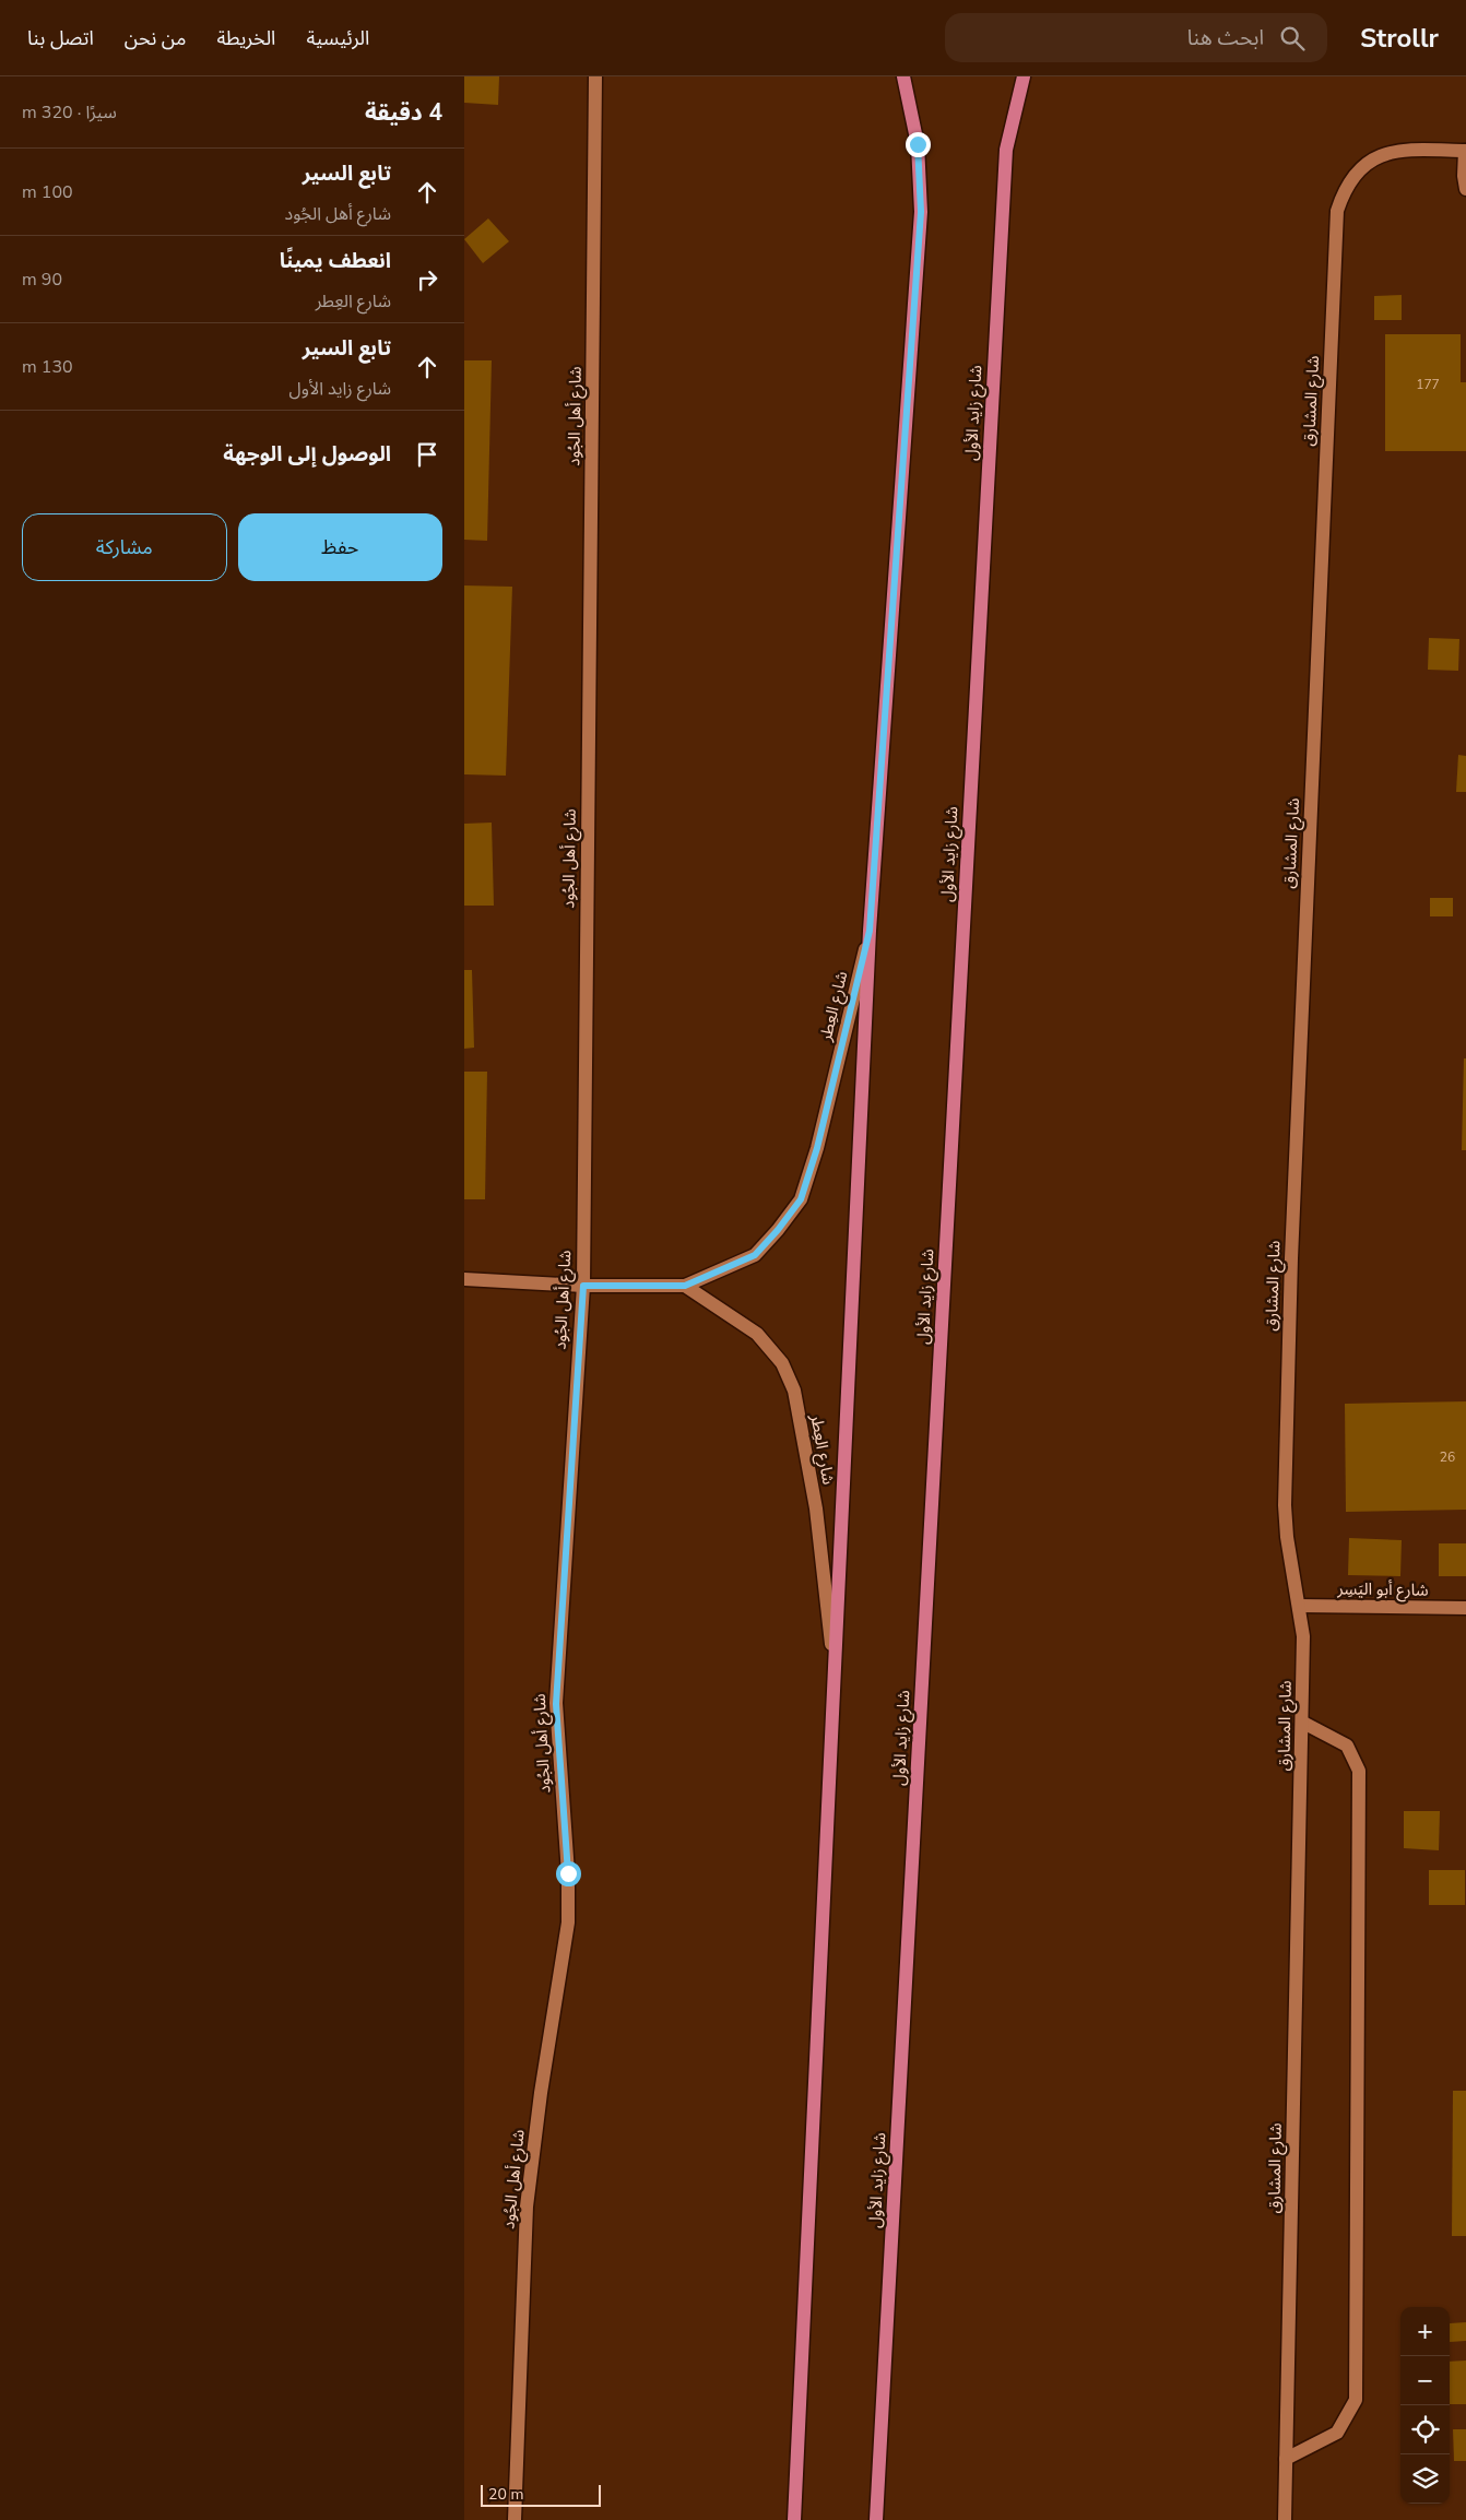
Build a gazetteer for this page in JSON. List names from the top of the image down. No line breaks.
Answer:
{"streets":{"main road":["شارع زايد الأول"],"street":["شارع المشارق","شارع أهل الجُود","شارع العِطر","شارع أبو اليَسِر"]},"crossings":[["شارع المشارق","شارع أبو اليَسِر"],["شارع أهل الجُود","شارع العِطر"]],"house_numbers":["177","26"],"scale_bar":"20 m","page":{"header":"Strollr","search":"ابحث هنا","nav":["الرئيسية","الخريطة","من نحن","اتصل بنا"],"heading":["4 دقيقة","سيرًا · 320 m"],"list":[["تابع السير","شارع أهل الجُود","100 m"],["انعطف يمينًا","شارع العِطر","90 m"],["تابع السير","شارع زايد الأول","130 m"],"الوصول إلى الوجهة"],"buttons":["حفظ","مشاركة"],"map_buttons":["+","−"],"scale":"20 m"}}
